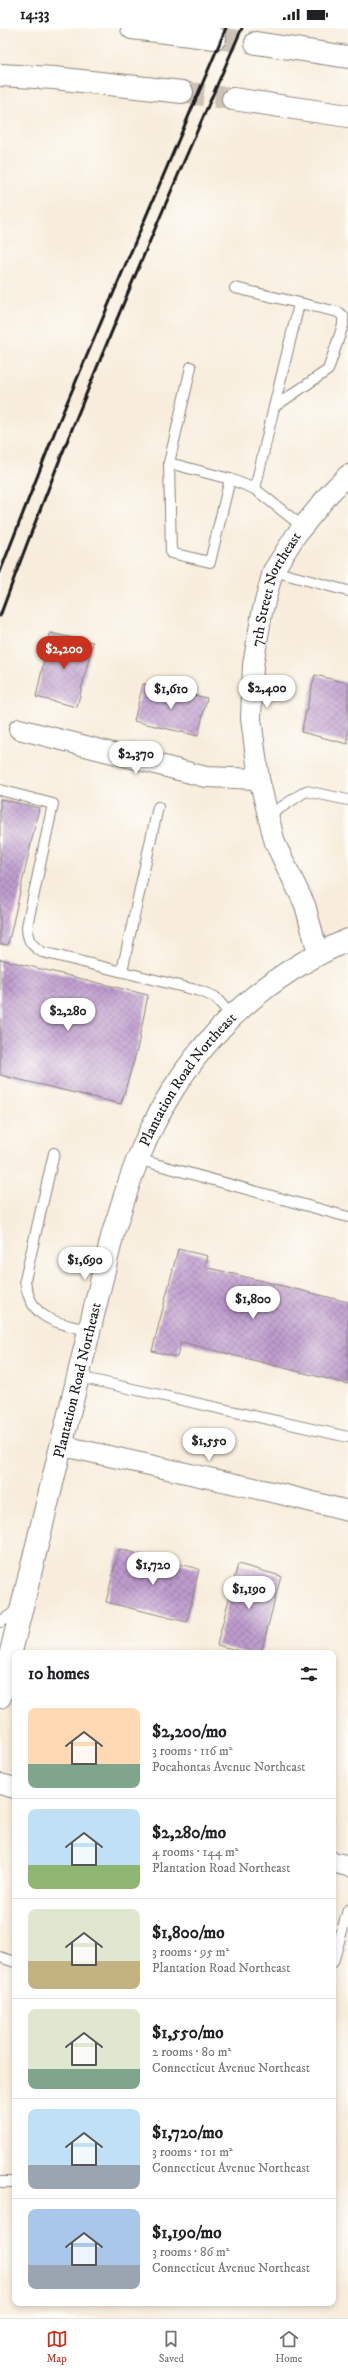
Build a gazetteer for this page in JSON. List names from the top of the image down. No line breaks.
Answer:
{"streets":{"main road":["Plantation Road Northeast"],"street":["7th Street Northeast"]},"crossings":[["7th Street Northeast","Plantation Road Northeast"]],"page":{"status":"14:33","price":["$2,200","$2,400","$1,610","$2,370","$2,280","$1,690","$1,800","$1,550","$1,720","$1,190"],"heading":"10 homes","list":[{"name":"$2,200/mo","note":"3 rooms · 116 m² · Pocahontas Avenue Northeast"},{"name":"$2,280/mo","note":"4 rooms · 144 m² · Plantation Road Northeast"},{"name":"$1,800/mo","note":"3 rooms · 95 m² · Plantation Road Northeast"},{"name":"$1,550/mo","note":"2 rooms · 80 m² · Connecticut Avenue Northeast"},{"name":"$1,720/mo","note":"3 rooms · 101 m² · Connecticut Avenue Northeast"},{"name":"$1,190/mo","note":"3 rooms · 86 m² · Connecticut Avenue Northeast"}],"tabs":["Map","Saved","Home"]}}
